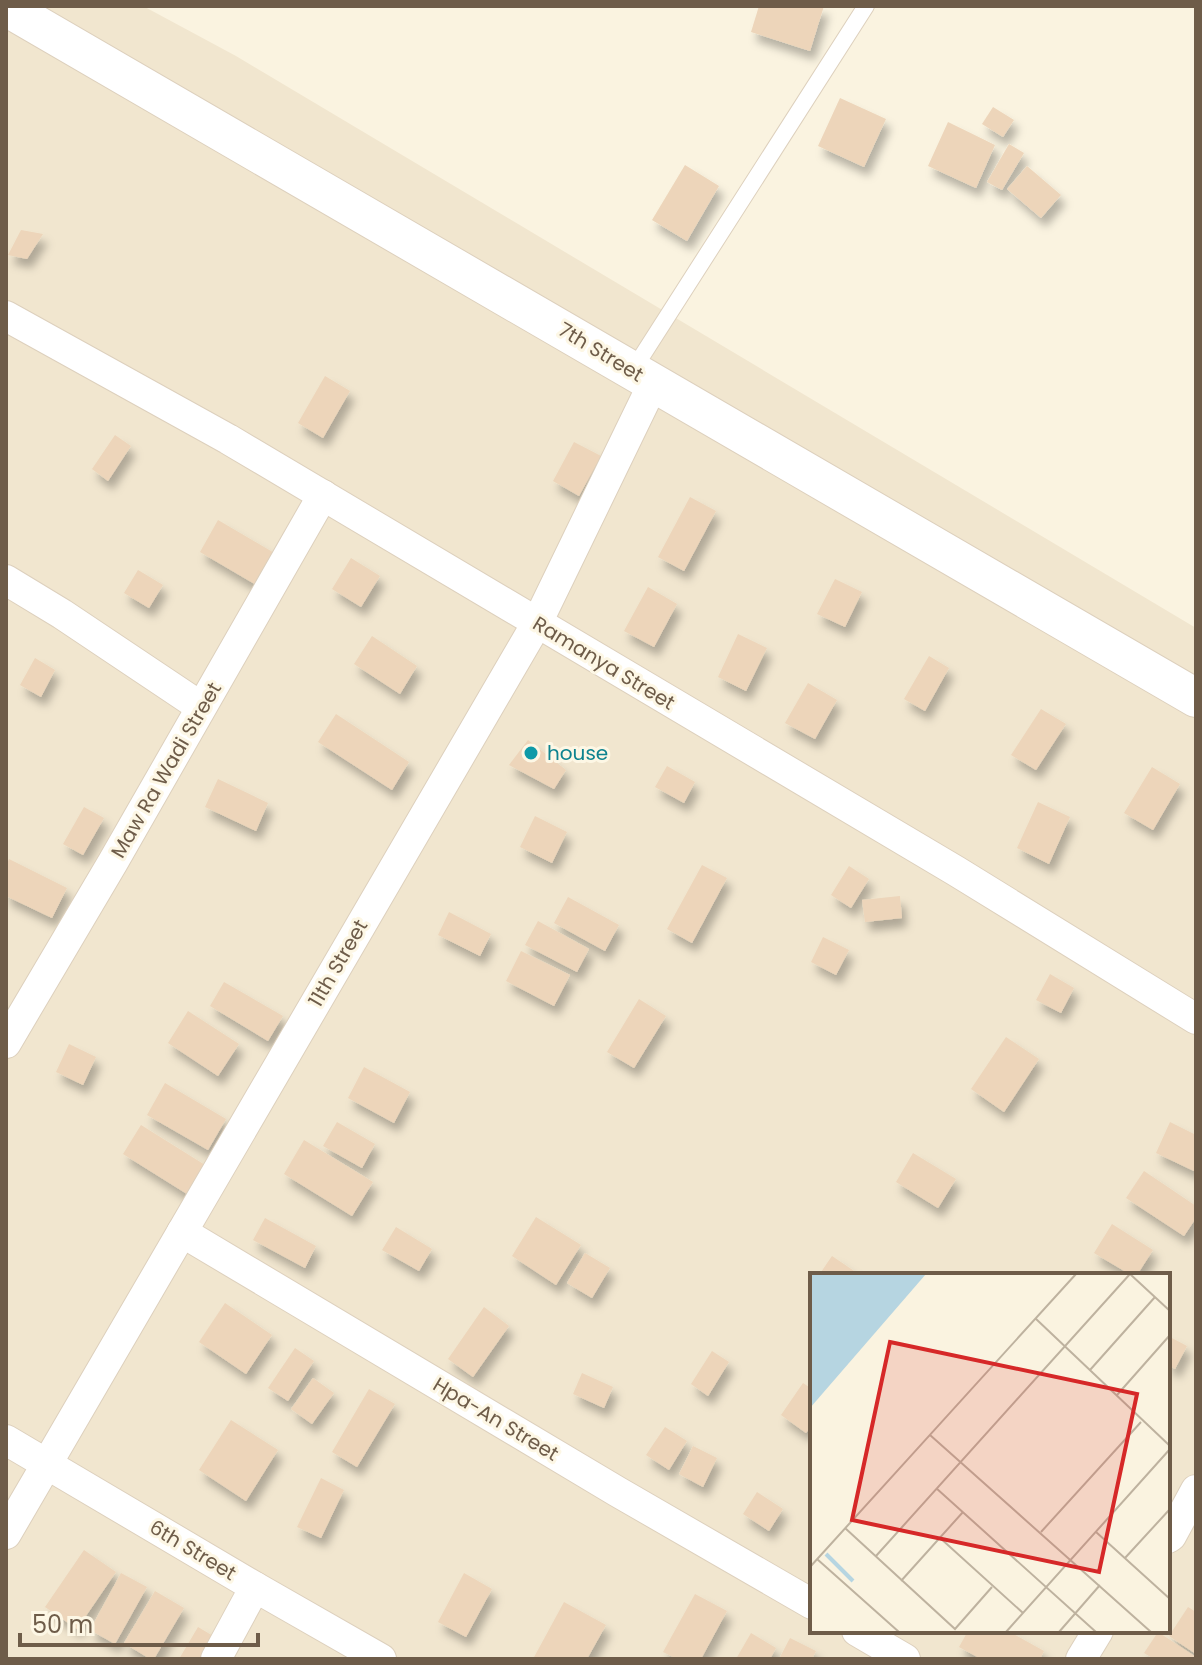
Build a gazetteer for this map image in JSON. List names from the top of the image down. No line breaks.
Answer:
{"streets":{"street":["7th Street","Ramanya Street","Maw Ra Wadi Street","11th Street","Hpa-An Street","6th Street"]},"crossings":[["7th Street","11th Street"],["Ramanya Street","Maw Ra Wadi Street"],["Ramanya Street","11th Street"],["11th Street","Hpa-An Street"],["11th Street","6th Street"]],"places":["house"],"scale_bar":"50 m"}
